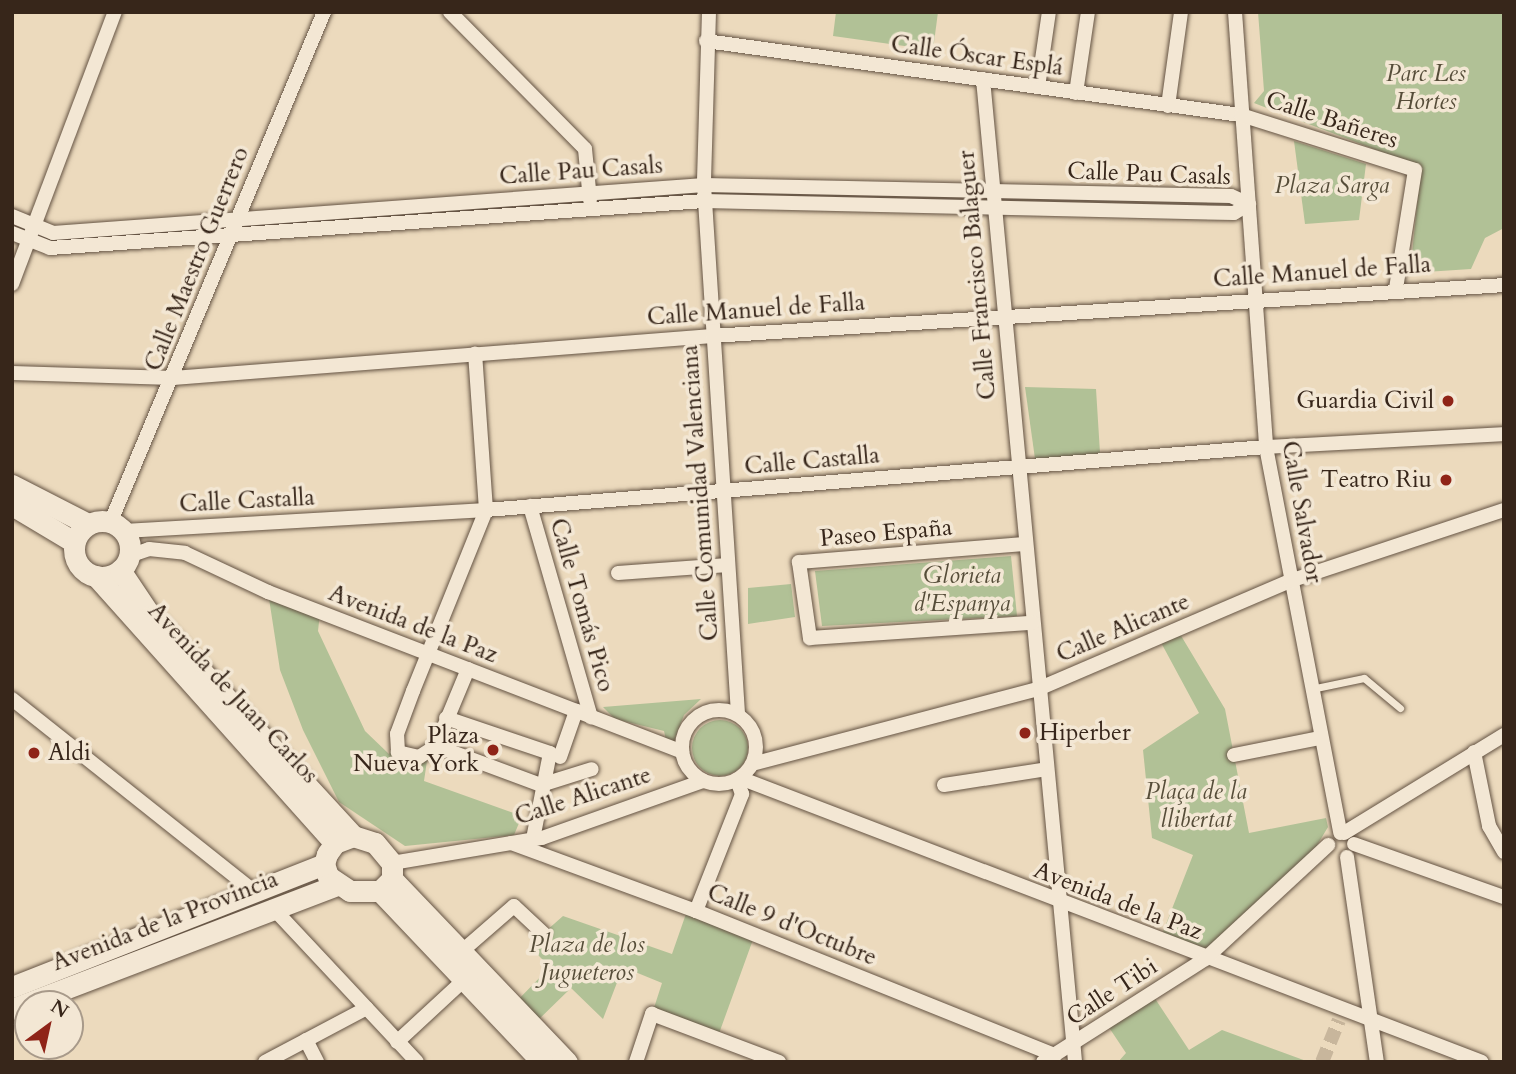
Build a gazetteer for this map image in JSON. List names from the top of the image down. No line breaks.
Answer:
{"streets":{"main road":["Avenida de Juan Carlos","Avenida de la Provincia"],"street":["Calle Óscar Esplá","Calle Bañeres","Calle Pau Casals","Calle Maestro Guerrero","Calle Manuel de Falla","Calle Francisco Balaguer","Calle Castalla","Calle Comunidad Valenciana","Calle Salvador","Paseo España","Calle Tomás Pico","Avenida de la Paz","Calle Alicante","Calle 9 d'Octubre","Calle Tibi"]},"crossings":[["Calle Óscar Esplá","Calle Bañeres"],["Calle Óscar Esplá","Calle Francisco Balaguer"],["Calle Óscar Esplá","Calle Comunidad Valenciana"],["Calle Óscar Esplá","Calle Salvador"],["Calle Bañeres","Calle Manuel de Falla"],["Calle Bañeres","Calle Salvador"],["Calle Pau Casals","Calle Maestro Guerrero"],["Calle Pau Casals","Calle Francisco Balaguer"],["Calle Pau Casals","Calle Comunidad Valenciana"],["Calle Pau Casals","Calle Salvador"],["Calle Maestro Guerrero","Calle Manuel de Falla"],["Calle Maestro Guerrero","Calle Castalla"],["Calle Maestro Guerrero","Avenida de la Paz"],["Calle Maestro Guerrero","Avenida de Juan Carlos"],["Calle Manuel de Falla","Calle Francisco Balaguer"],["Calle Manuel de Falla","Calle Comunidad Valenciana"],["Calle Manuel de Falla","Calle Salvador"],["Calle Francisco Balaguer","Calle Castalla"],["Calle Francisco Balaguer","Paseo España"],["Calle Francisco Balaguer","Avenida de la Paz"],["Calle Francisco Balaguer","Calle Alicante"],["Calle Francisco Balaguer","Calle Tibi"],["Calle Castalla","Calle Comunidad Valenciana"],["Calle Castalla","Calle Salvador"],["Calle Castalla","Calle Tomás Pico"],["Calle Castalla","Avenida de la Paz"],["Calle Castalla","Avenida de Juan Carlos"],["Calle Comunidad Valenciana","Avenida de la Paz"],["Calle Comunidad Valenciana","Calle Alicante"],["Calle Salvador","Calle Alicante"],["Calle Salvador","Calle Tibi"],["Calle Tomás Pico","Avenida de la Paz"],["Avenida de la Paz","Calle Alicante"],["Avenida de la Paz","Avenida de Juan Carlos"],["Avenida de la Paz","Calle Tibi"],["Calle Alicante","Avenida de Juan Carlos"],["Calle Alicante","Avenida de la Provincia"],["Calle Alicante","Calle 9 d'Octubre"],["Avenida de Juan Carlos","Avenida de la Provincia"],["Calle 9 d'Octubre","Calle Tibi"]],"parks":["Parc Les Hortes","Plaza Sarga","Glorieta d'Espanya","Plaça de la llibertat","Plaza de los Jugueteros"],"places":["Guardia Civil","Teatro Riu","Hiperber","Plaza Nueva York","Aldi"],"north":"top right"}
